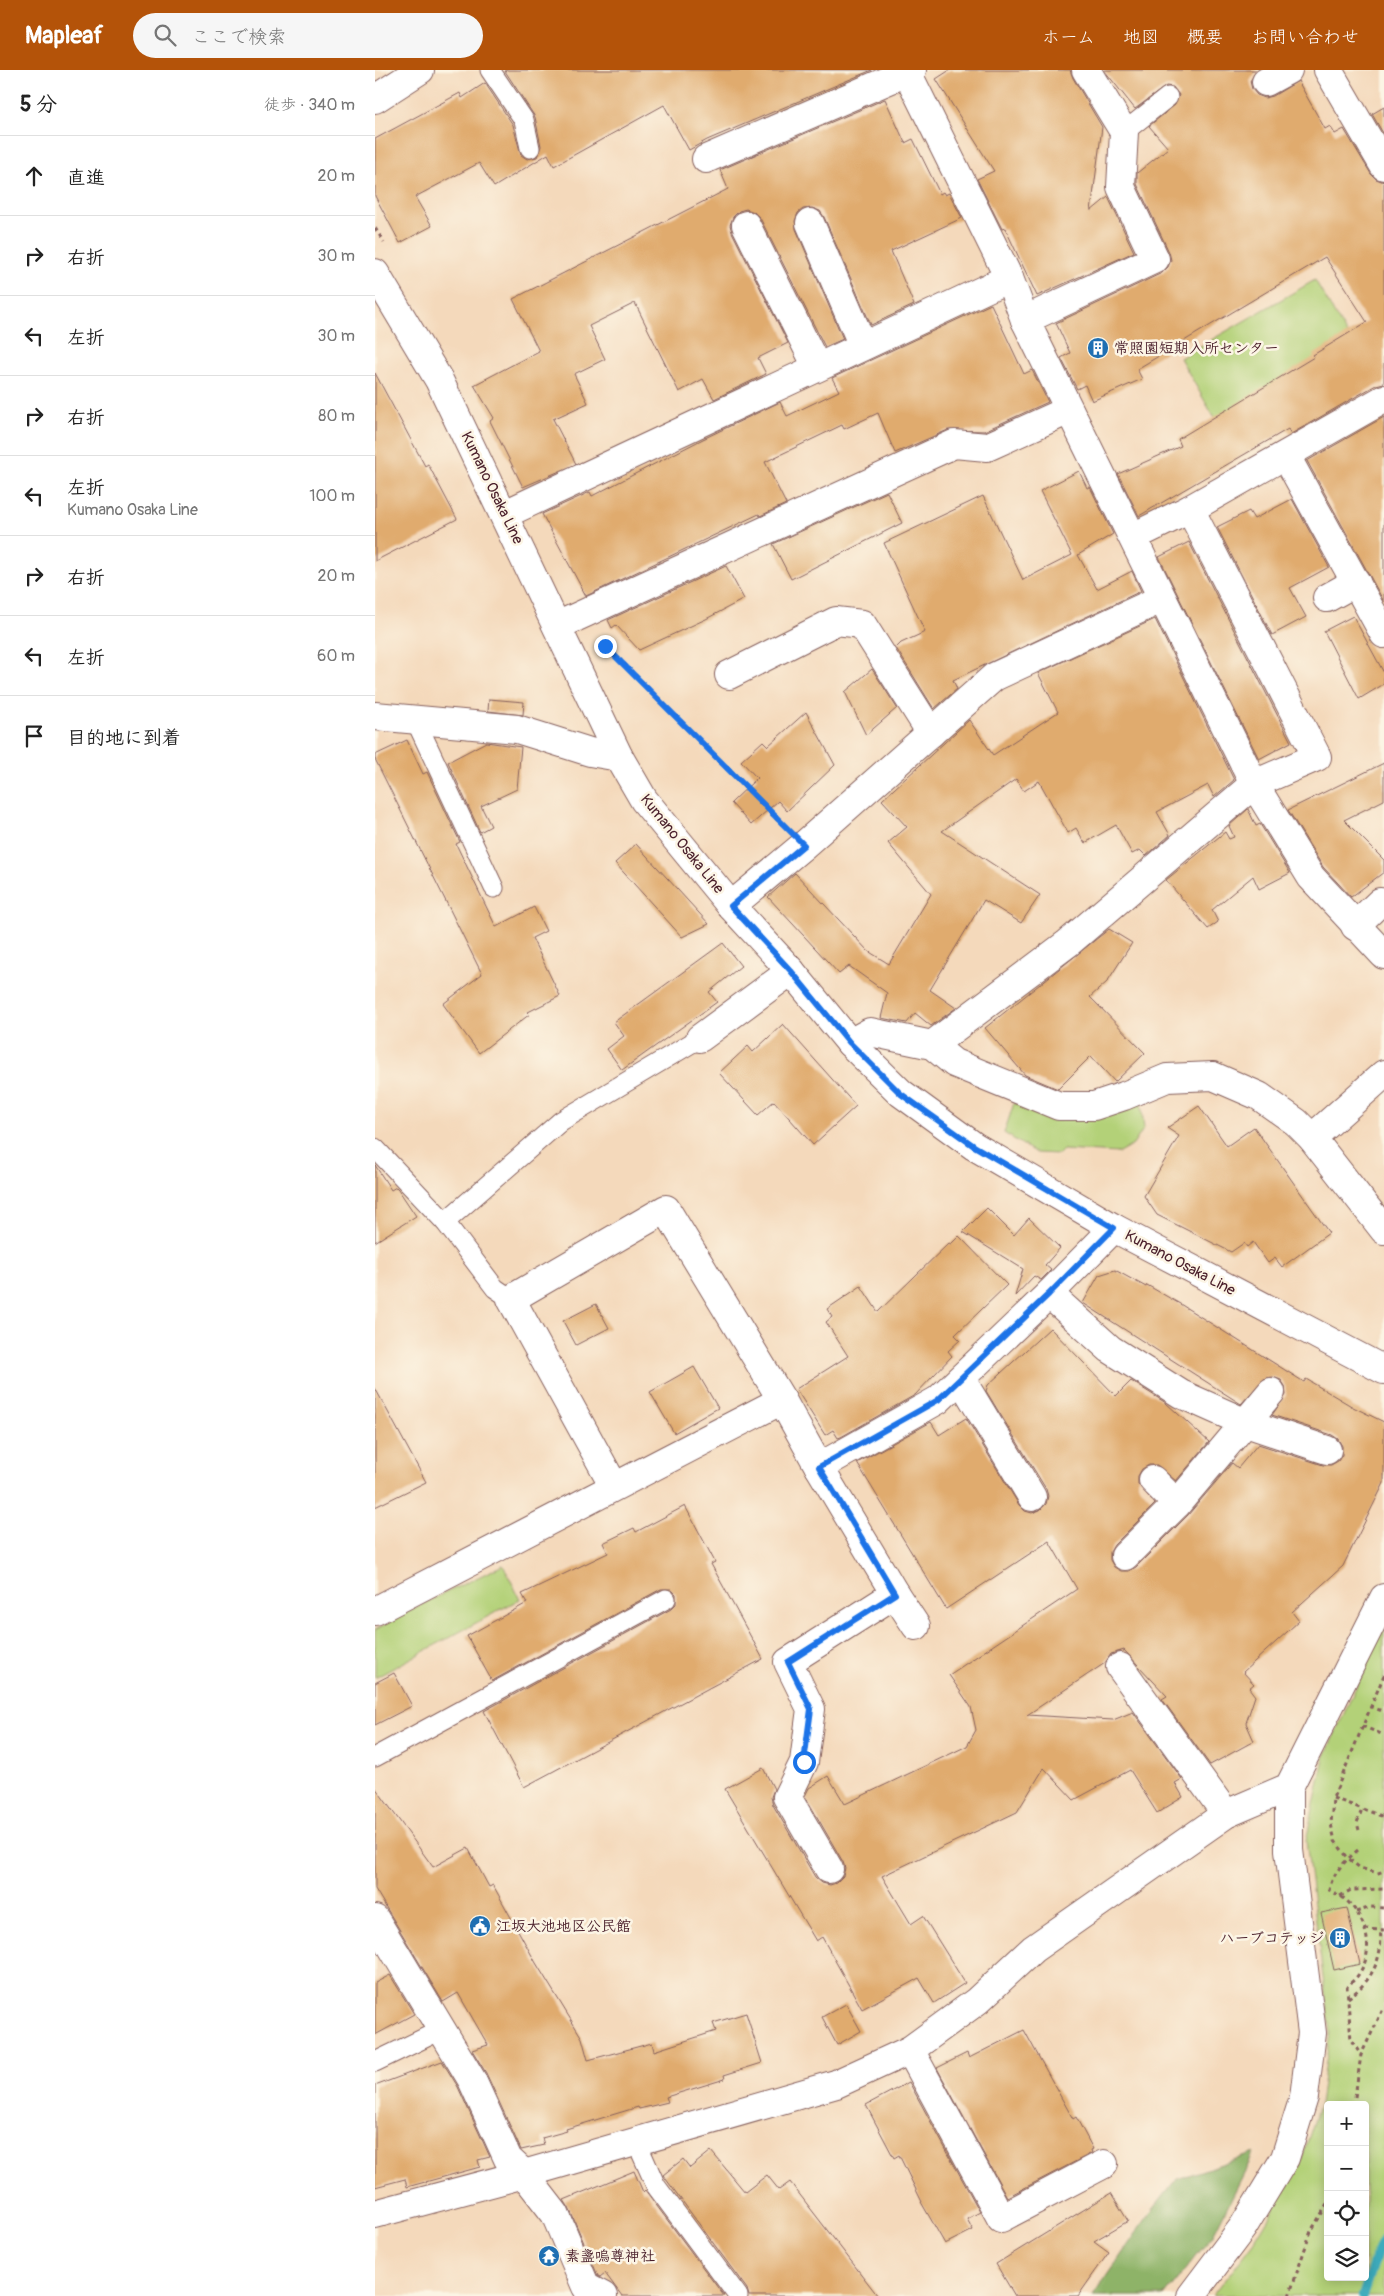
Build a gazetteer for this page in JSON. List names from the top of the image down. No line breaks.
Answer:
{"streets":{"street":["Kumano Osaka Line"]},"places":{"building":["常照園短期入所センター","ハーブコテッジ"],"public building":["江坂大池地区公民館"],"temple":["素盞嗚尊神社"]},"page":{"header":"Mapleaf","search":"ここで検索","nav":["ホーム","地図","概要","お問い合わせ"],"heading":["5 分","徒歩 · 340 m"],"list":[["直進","20 m"],["右折","30 m"],["左折","30 m"],["右折","80 m"],["左折","Kumano Osaka Line","100 m"],["右折","20 m"],["左折","60 m"],"目的地に到着"],"map_buttons":["+","−"]}}
